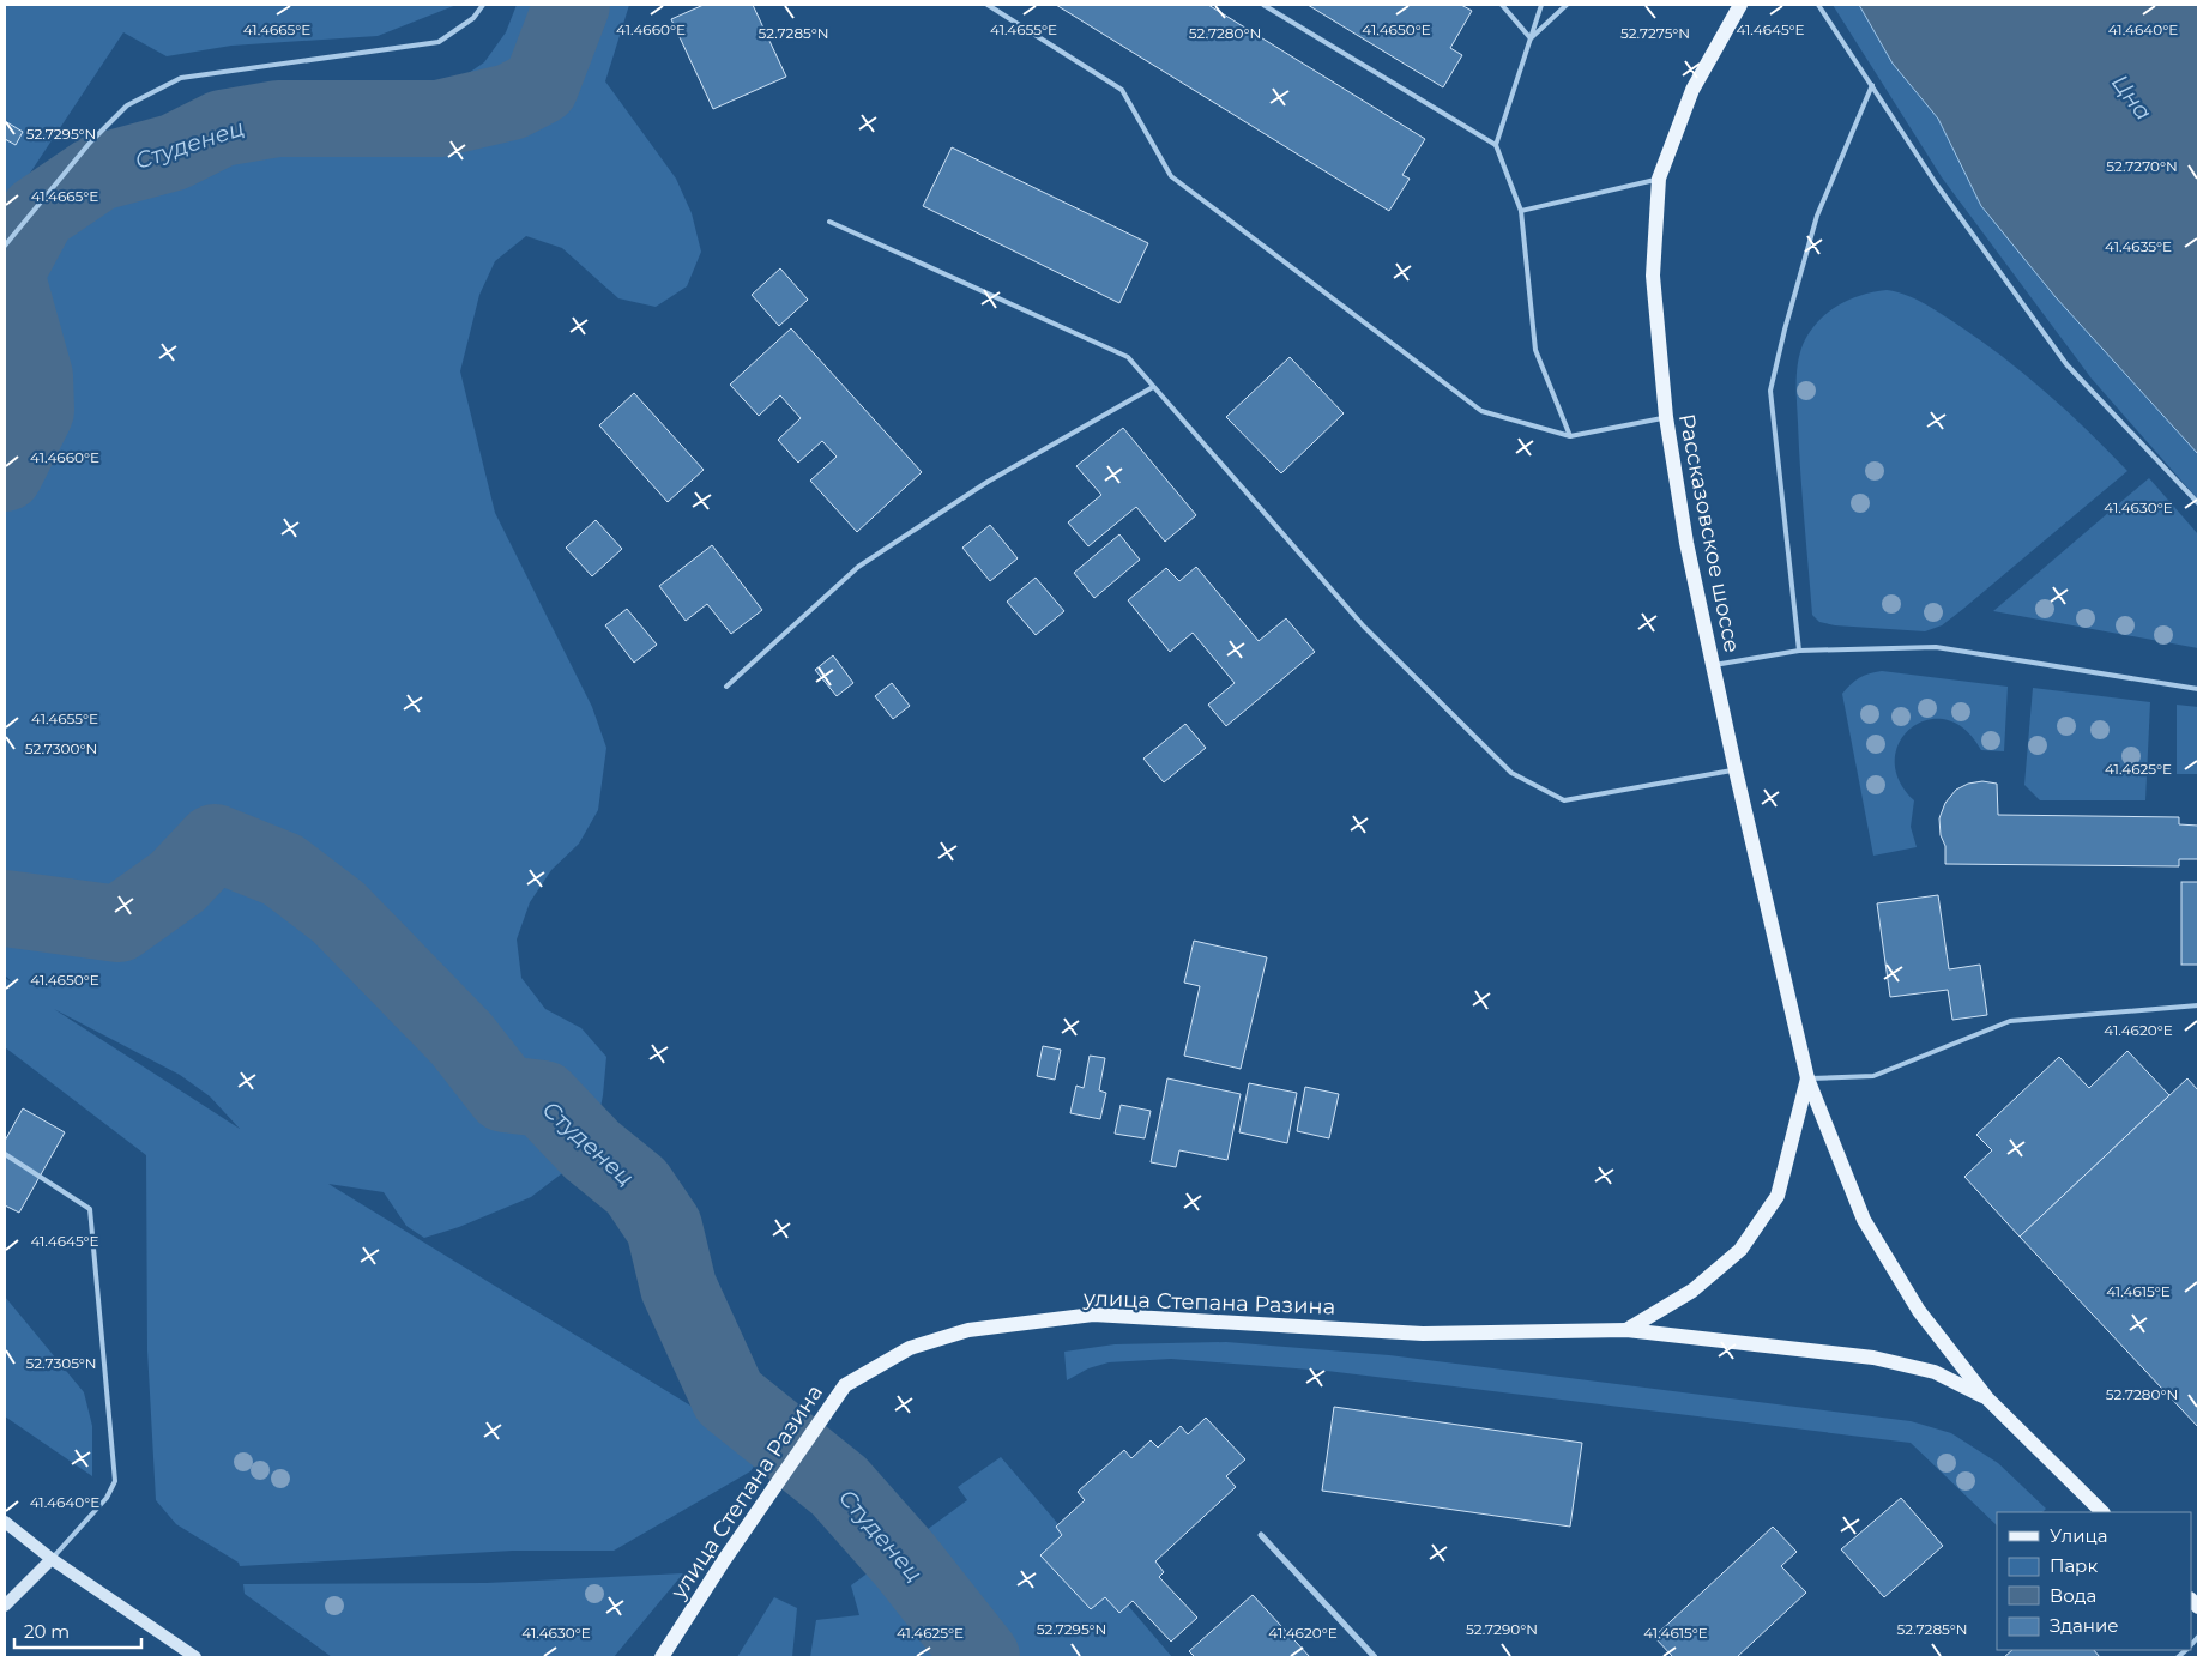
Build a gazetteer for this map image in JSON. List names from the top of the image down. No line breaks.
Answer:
{"streets":{"main road":["Рассказовское шоссе","улица Степана Разина"]},"crossings":[["Рассказовское шоссе","улица Степана Разина"]],"water":["Цна","Студенец"],"legend":["Улица","Парк","Вода","Здание"],"scale_bar":"20 m","coordinates":["41.4665°E","41.4655°E","41.4650°E","41.4645°E","41.4640°E","41.4660°E","52.7285°N","52.7280°N","52.7275°N","52.7295°N","52.7270°N","41.4635°E","41.4630°E","52.7300°N","41.4625°E","41.4620°E","41.4615°E","52.7305°N","52.7290°N"]}
